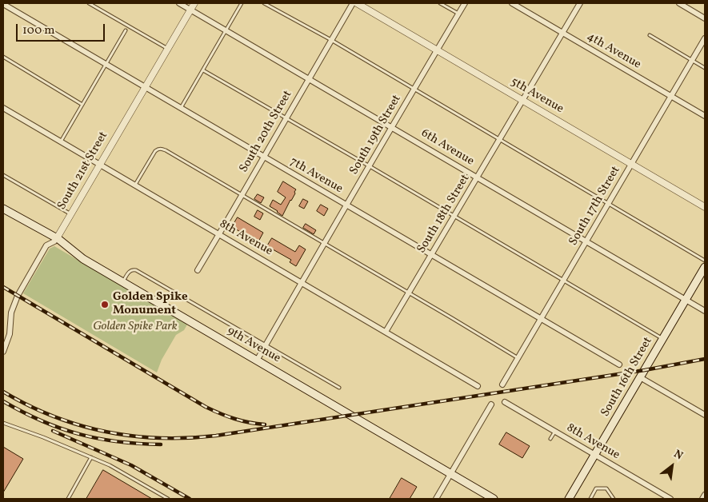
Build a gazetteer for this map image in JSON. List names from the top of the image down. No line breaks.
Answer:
{"streets":{"main road":["9th Avenue","South 16th Street"],"street":["4th Avenue","5th Avenue","South 20th Street","South 19th Street","6th Avenue","South 21st Street","7th Avenue","South 17th Street","South 18th Street","8th Avenue"]},"crossings":[["4th Avenue","South 17th Street"],["4th Avenue","South 18th Street"],["5th Avenue","South 19th Street"],["5th Avenue","South 17th Street"],["5th Avenue","South 18th Street"],["South 20th Street","6th Avenue"],["South 20th Street","7th Avenue"],["South 20th Street","8th Avenue"],["South 19th Street","6th Avenue"],["South 19th Street","7th Avenue"],["South 19th Street","8th Avenue"],["South 19th Street","9th Avenue"],["6th Avenue","South 21st Street"],["6th Avenue","South 17th Street"],["6th Avenue","South 18th Street"],["6th Avenue","South 16th Street"],["South 21st Street","7th Avenue"],["South 21st Street","8th Avenue"],["South 21st Street","9th Avenue"],["7th Avenue","South 17th Street"],["7th Avenue","South 18th Street"],["South 18th Street","8th Avenue"],["8th Avenue","South 16th Street"]],"parks":["Golden Spike Park"],"places":["Golden Spike Monument"],"scale_bar":"100 m","north":"top right"}
